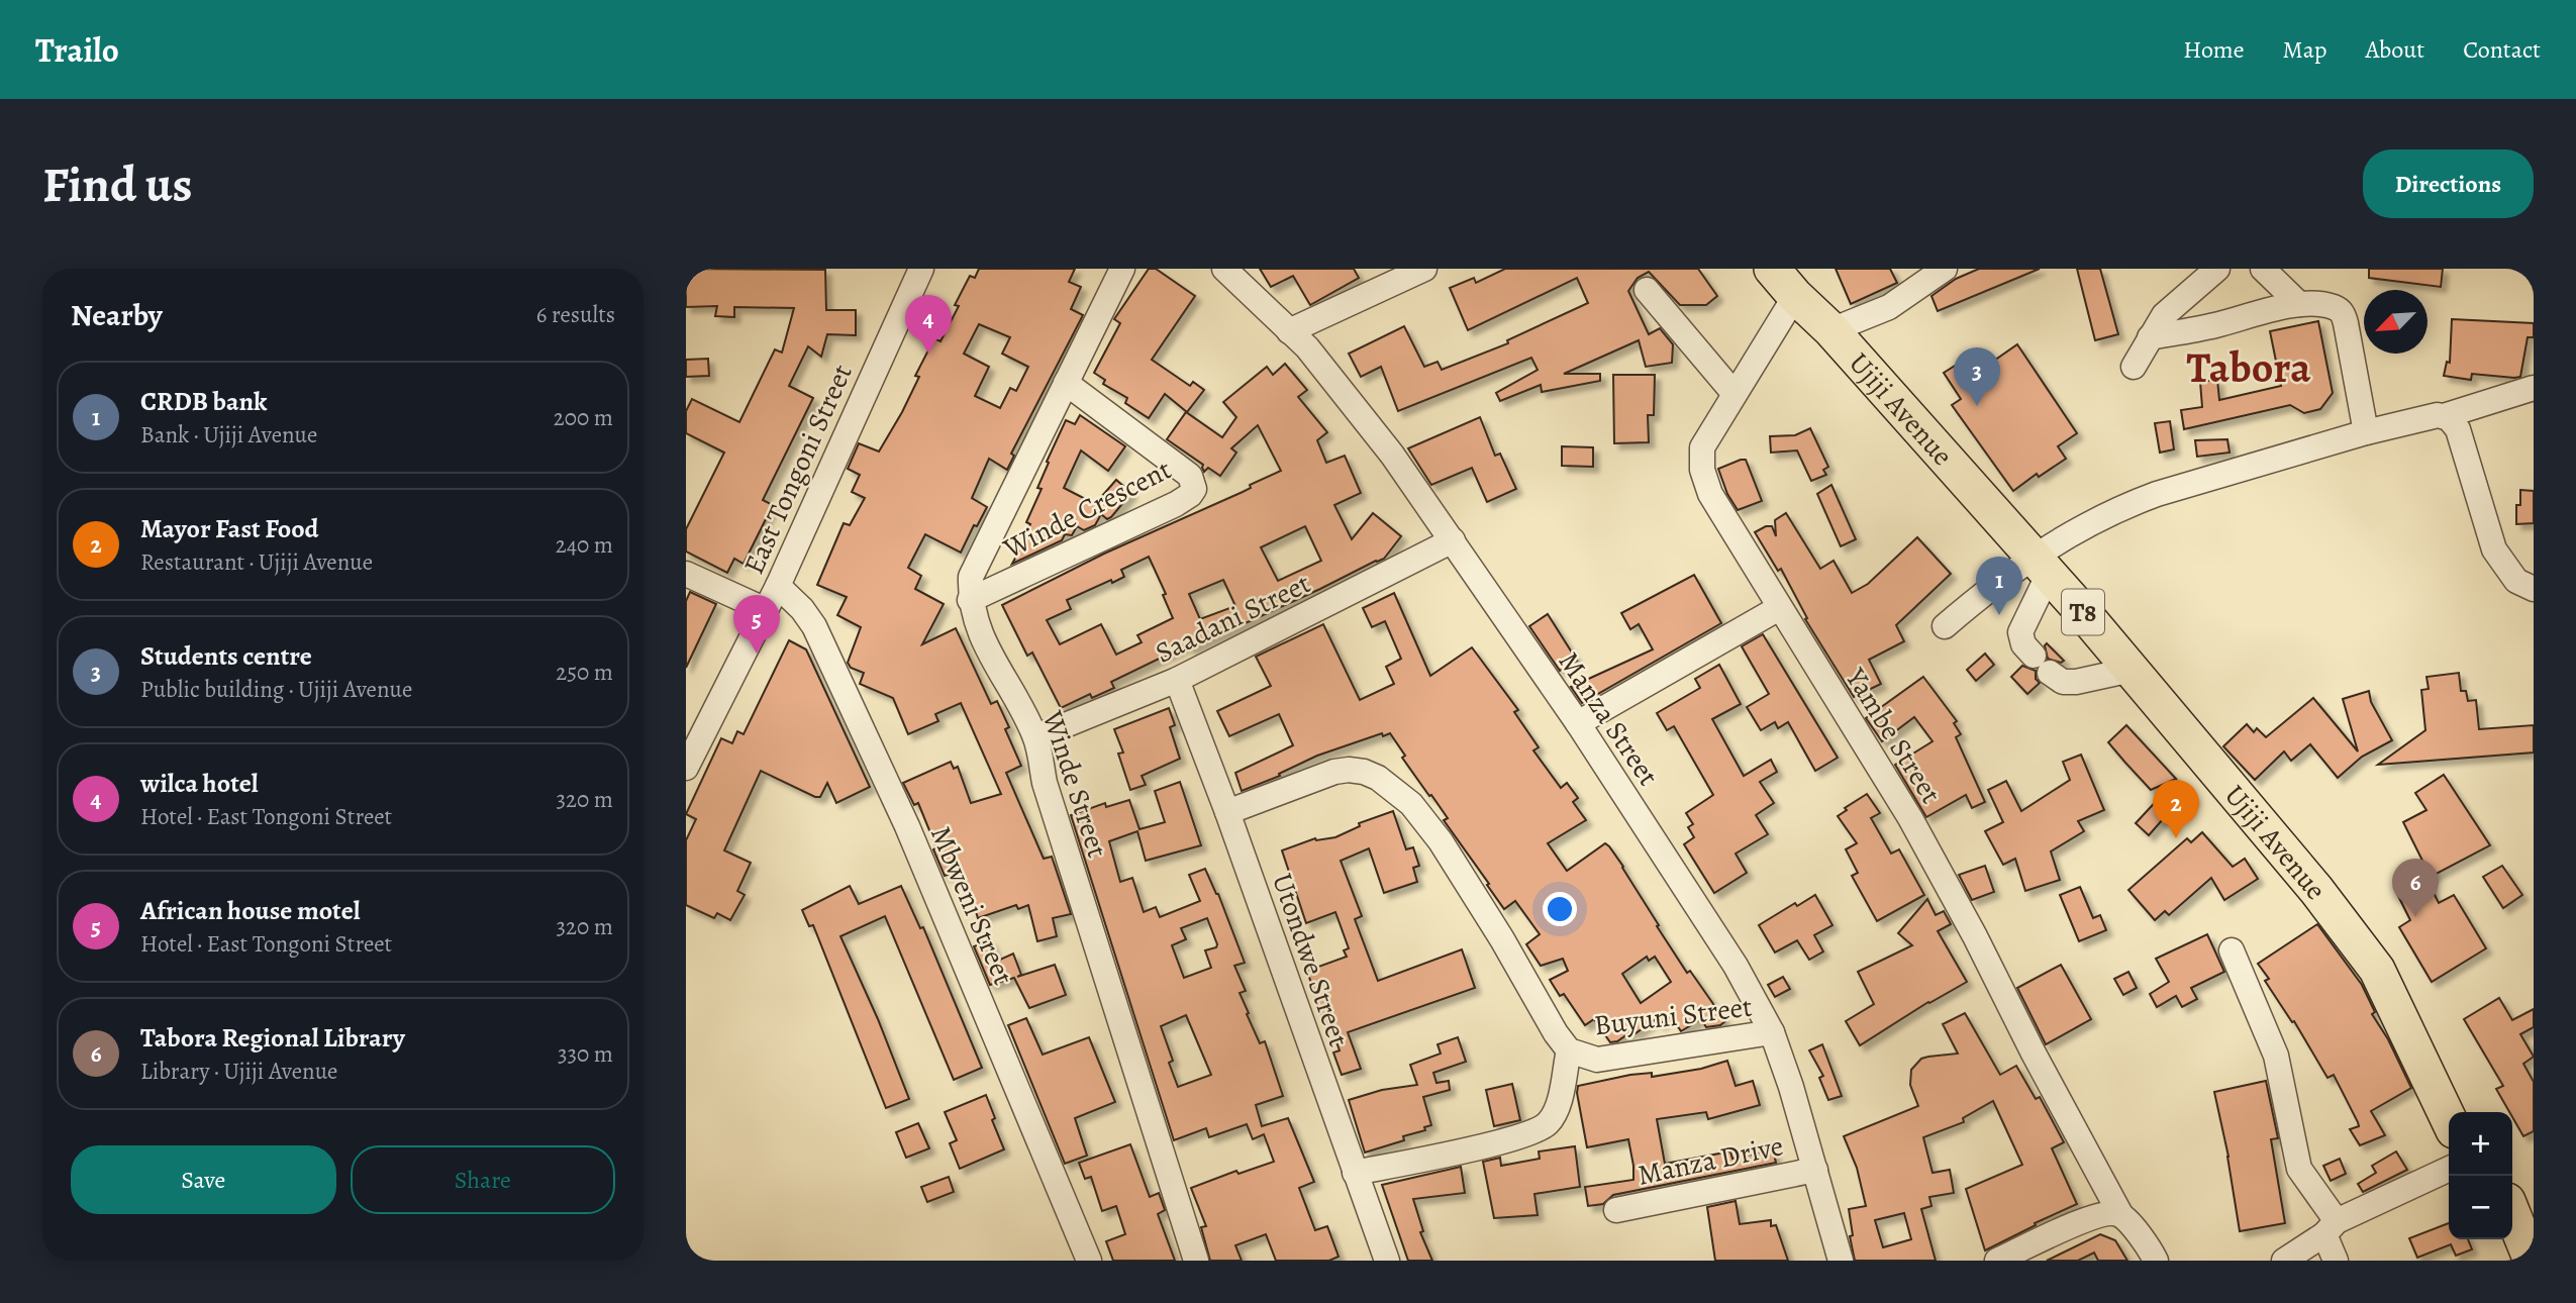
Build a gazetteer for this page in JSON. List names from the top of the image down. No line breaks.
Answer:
{"streets":{"highway":["Ujiji Avenue","T8"],"street":["East Tongoni Street","Winde Crescent","Saadani Street","Manza Street","Yambe Street","Winde Street","Mbweni Street","Utondwe Street","Buyuni Street","Manza Drive"]},"crossings":[["Ujiji Avenue","T8"],["Ujiji Avenue","Yambe Street"],["East Tongoni Street","Mbweni Street"],["Winde Crescent","Winde Street"],["Saadani Street","Manza Street"],["Saadani Street","Winde Street"],["Saadani Street","Utondwe Street"],["Manza Street","Buyuni Street"],["Manza Street","Manza Drive"],["Utondwe Street","Buyuni Street"]],"districts":["Tabora"],"north":"bottom left","page":{"header":"Trailo","nav":["Home","Map","About","Contact"],"buttons":["Directions",["Save","Share"]],"title":"Find us","heading":["Nearby","6 results"],"pins":["4","3","1","5","2","6"],"list":[{"mark":"1","name":"CRDB bank","note":"Bank · Ujiji Avenue","value":"200 m"},{"mark":"2","name":"Mayor Fast Food","note":"Restaurant · Ujiji Avenue","value":"240 m"},{"mark":"3","name":"Students centre","note":"Public building · Ujiji Avenue","value":"250 m"},{"mark":"4","name":"wilca hotel","note":"Hotel · East Tongoni Street","value":"320 m"},{"mark":"5","name":"African house motel","note":"Hotel · East Tongoni Street","value":"320 m"},{"mark":"6","name":"Tabora Regional Library","note":"Library · Ujiji Avenue","value":"330 m"}],"map_buttons":["+","−"]}}
